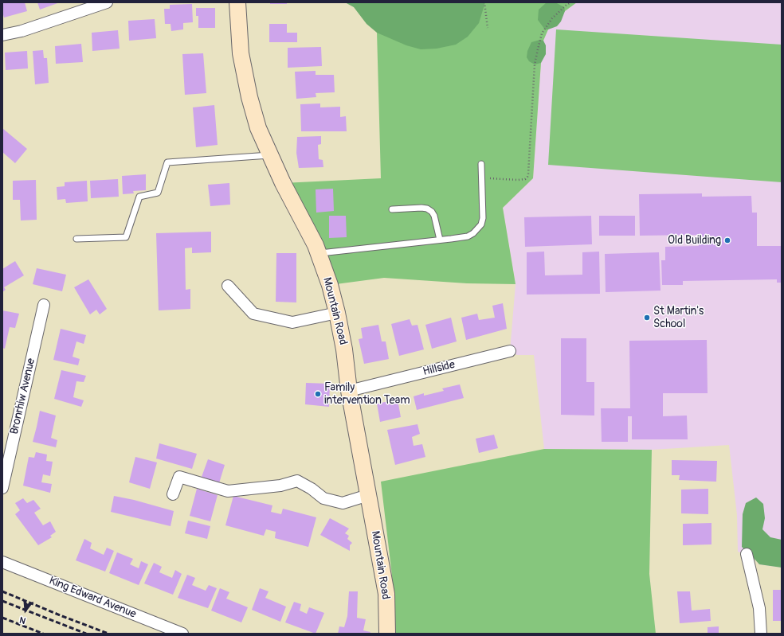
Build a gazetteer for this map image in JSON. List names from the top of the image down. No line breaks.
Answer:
{"streets":{"main road":["Mountain Road"],"street":["Hillside","Bronrhiw Avenue","King Edward Avenue"]},"crossings":[["Mountain Road","Hillside"]],"places":["Old Building","St Martin's School","Family intervention Team"],"north":"bottom"}
